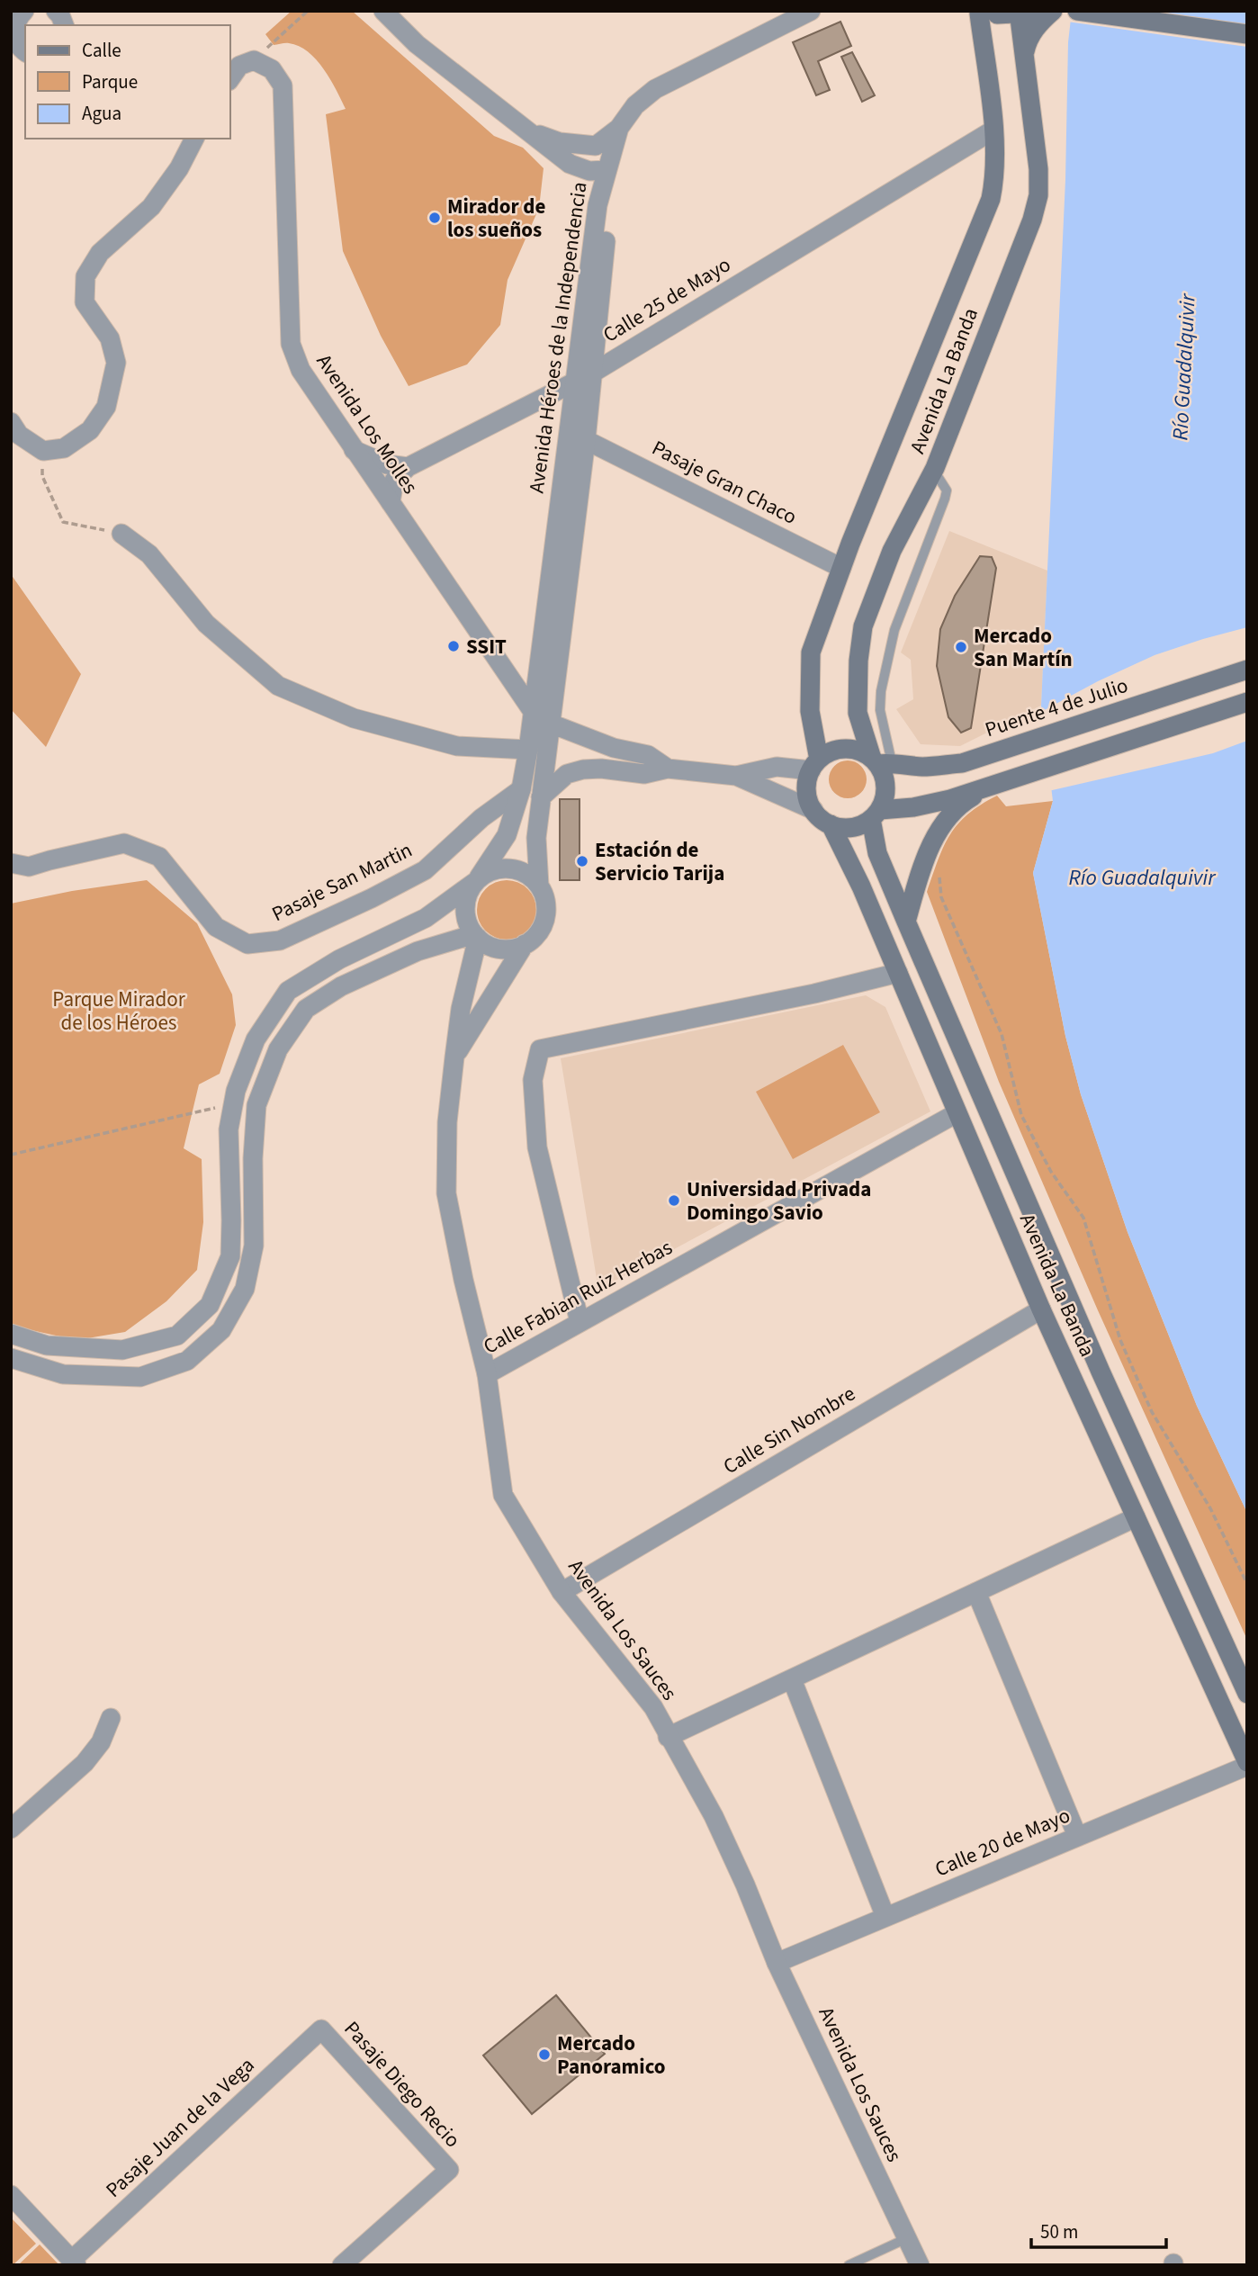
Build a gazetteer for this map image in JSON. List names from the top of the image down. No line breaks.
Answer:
{"streets":{"main road":["Avenida La Banda","Puente 4 de Julio"],"street":["Calle 25 de Mayo","Avenida Héroes de la Independencia","Avenida Los Molles","Pasaje Gran Chaco","Pasaje San Martin","Calle Fabian Ruiz Herbas","Calle Sin Nombre","Avenida Los Sauces","Calle 20 de Mayo","Pasaje Diego Recio","Pasaje Juan de la Vega"]},"crossings":[["Calle 25 de Mayo","Avenida Héroes de la Independencia"],["Calle 25 de Mayo","Avenida La Banda"],["Avenida Héroes de la Independencia","Avenida Los Molles"],["Avenida Héroes de la Independencia","Pasaje Gran Chaco"],["Avenida Héroes de la Independencia","Pasaje San Martin"],["Avenida Héroes de la Independencia","Avenida Los Sauces"],["Avenida La Banda","Pasaje Gran Chaco"],["Avenida La Banda","Puente 4 de Julio"],["Avenida La Banda","Calle Fabian Ruiz Herbas"],["Avenida La Banda","Calle Sin Nombre"],["Avenida La Banda","Calle 20 de Mayo"],["Calle Fabian Ruiz Herbas","Avenida Los Sauces"],["Calle Sin Nombre","Avenida Los Sauces"],["Avenida Los Sauces","Calle 20 de Mayo"],["Pasaje Diego Recio","Pasaje Juan de la Vega"]],"water":["Río Guadalquivir"],"parks":["Parque Mirador de los Héroes"],"places":["Mirador de los sueños","SSIT","Mercado San Martín","Estación de Servicio Tarija","Universidad Privada Domingo Savio","Mercado Panoramico"],"legend":["Calle","Parque","Agua"],"scale_bar":"50 m"}
